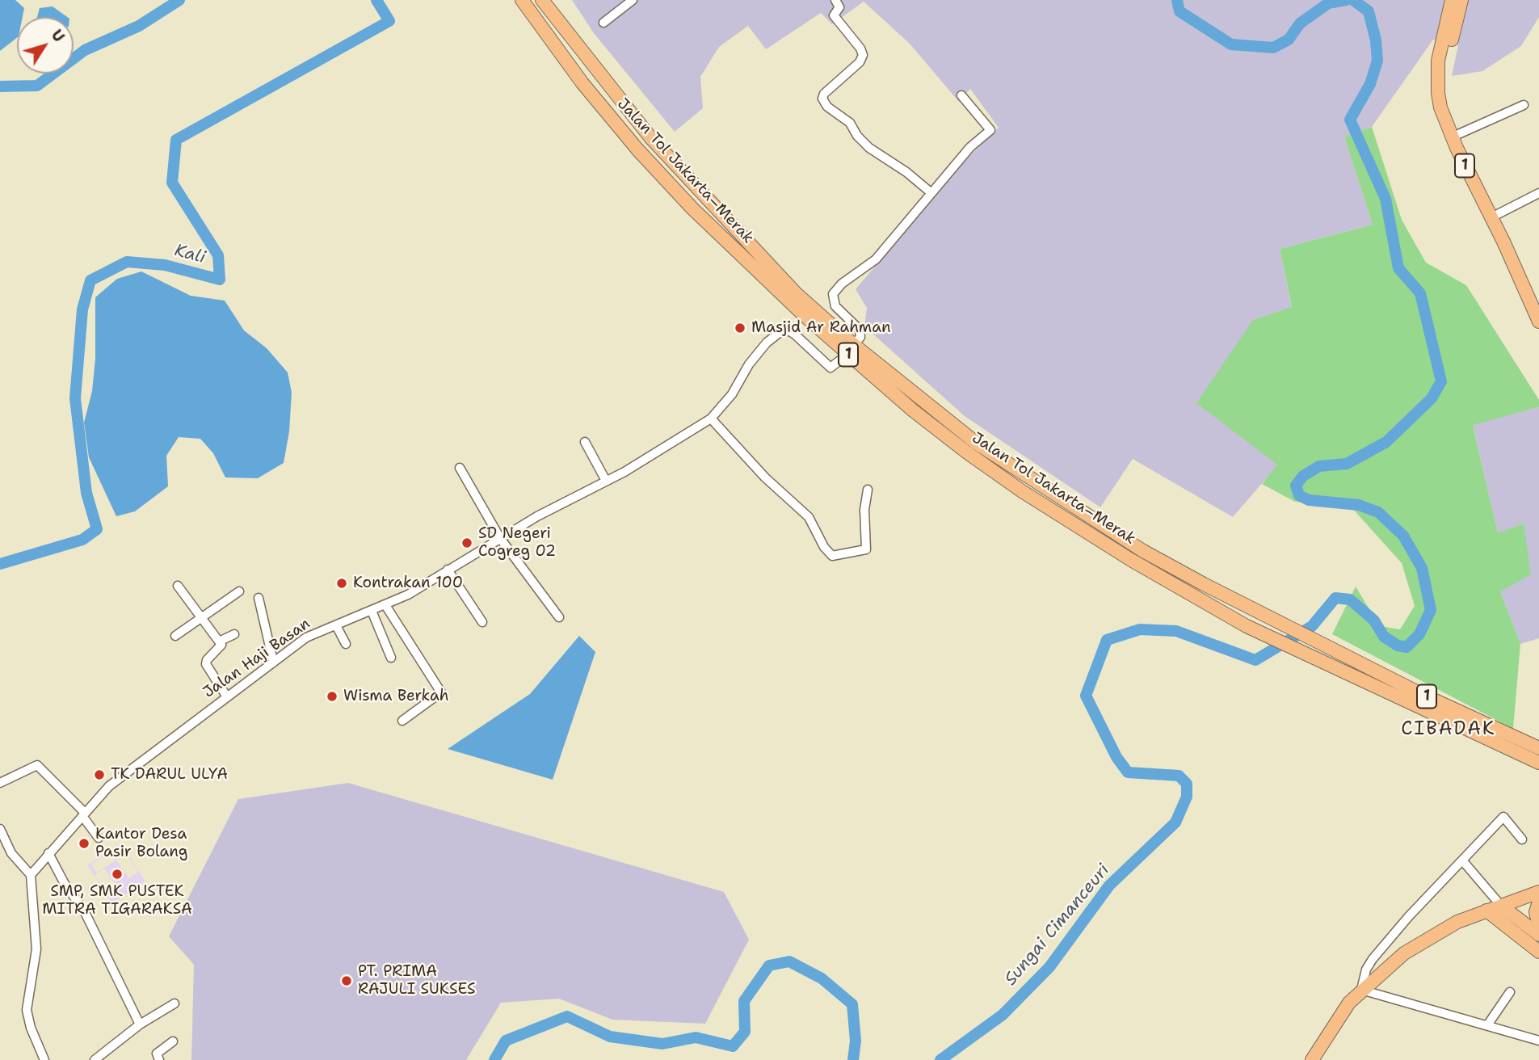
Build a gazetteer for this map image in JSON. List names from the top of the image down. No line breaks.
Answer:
{"streets":{"highway":["1","Jalan Tol Jakarta–Merak"],"street":["Jalan Haji Basan"]},"districts":["CIBADAK"],"water":["Kali","Sungai Cimanceuri"],"places":["Masjid Ar Rahman","SD Negeri Cogreg 02","Kontrakan 100","Wisma Berkah","TK DARUL ULYA","Kantor Desa Pasir Bolang","SMP, SMK PUSTEK MITRA TIGARAKSA","PT. PRIMA RAJULI SUKSES"],"north":"top right"}
